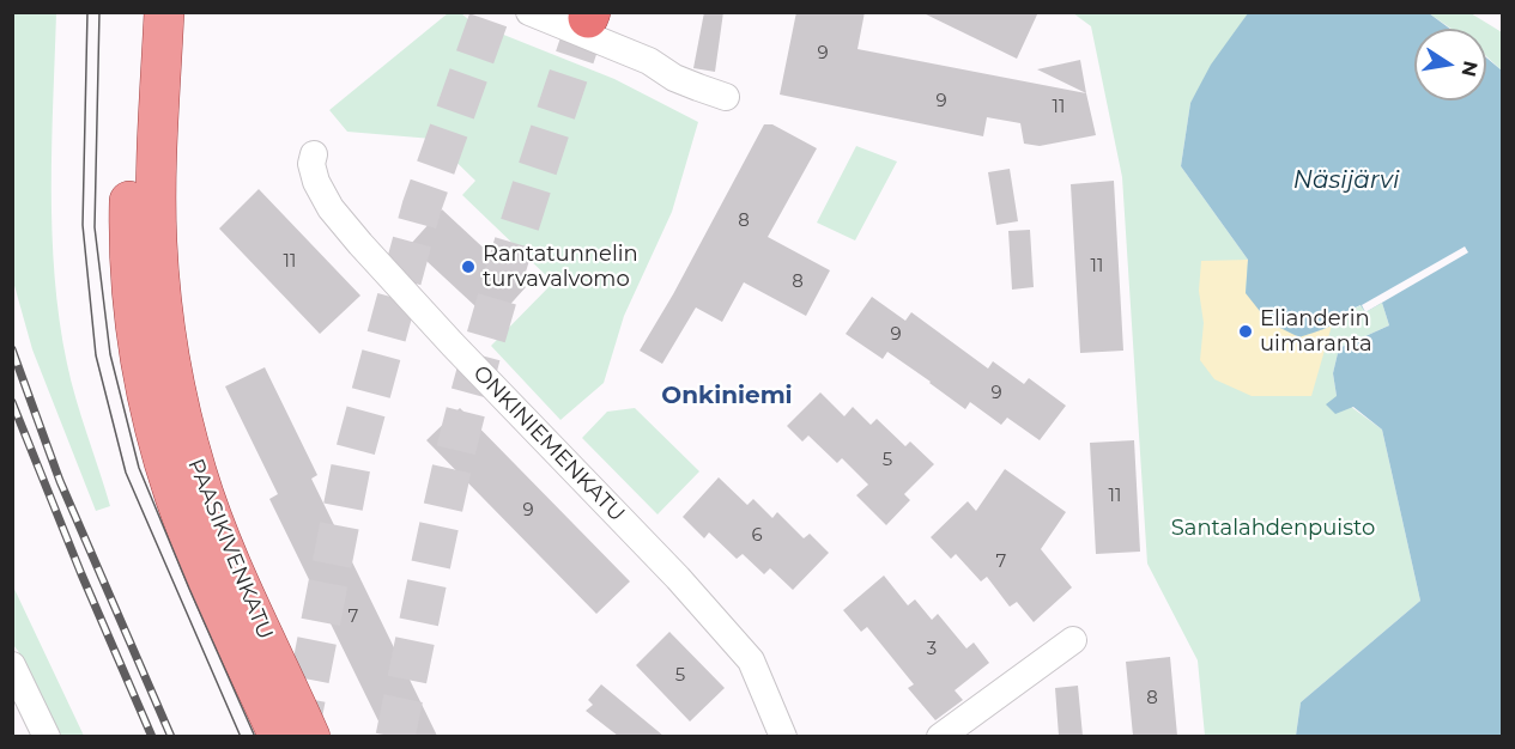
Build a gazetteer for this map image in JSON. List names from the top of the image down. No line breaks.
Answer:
{"streets":{"main road":["PAASIKIVENKATU"],"street":["ONKINIEMENKATU"]},"districts":["Onkiniemi"],"water":["Näsijärvi"],"parks":["Santalahdenpuisto"],"places":["Rantatunnelin turvavalvomo","Elianderin uimaranta"],"house_numbers":["9","9","11","8","11","11","8","9","9","5","11","9","6","7","7","3","5","8"],"north":"right"}
